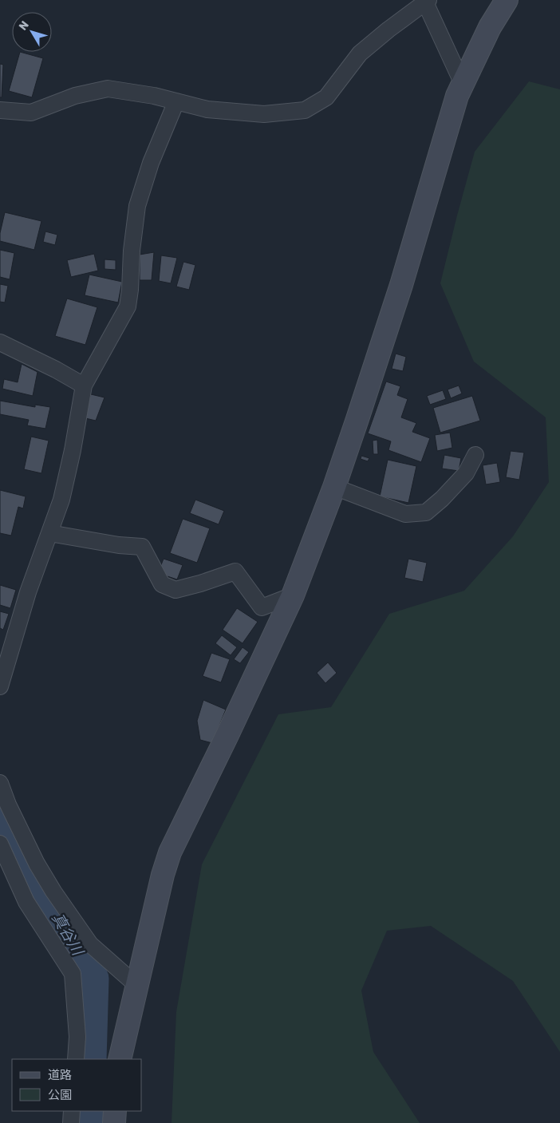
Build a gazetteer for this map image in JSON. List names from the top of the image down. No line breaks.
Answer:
{"water":["真谷川"],"legend":["道路","公園"],"north":"top left"}
